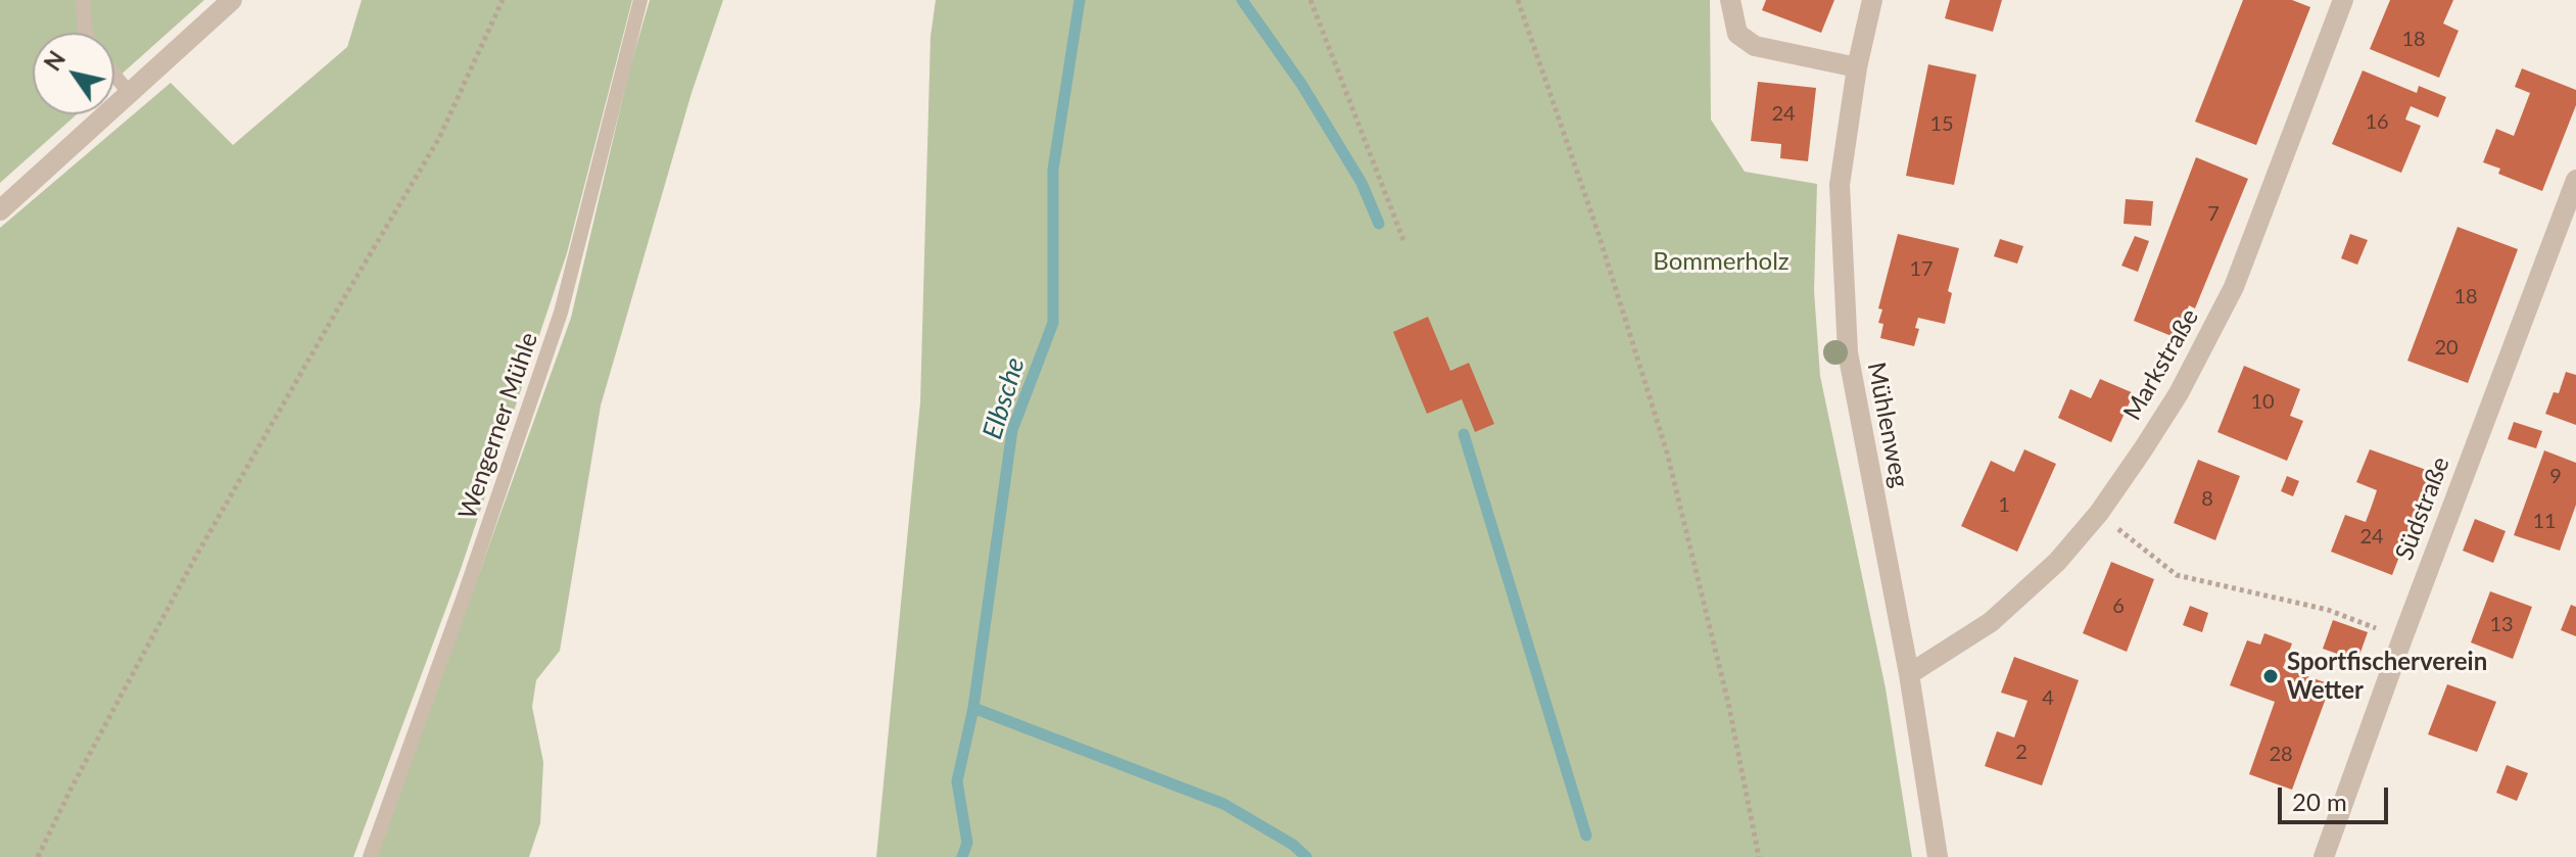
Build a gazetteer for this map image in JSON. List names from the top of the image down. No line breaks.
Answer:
{"streets":{"street":["Markstraße","Mühlenweg","Südstraße"],"lane":["Wengerner Mühle"]},"crossings":[["Markstraße","Mühlenweg"]],"water":["Elbsche"],"parks":["Bommerholz"],"places":["Sportfischerverein Wetter"],"house_numbers":["18","24","16","15","7","17","18","20","10","9","8","1","11","24","6","13","4","2","28"],"scale_bar":"20 m","north":"top left"}
